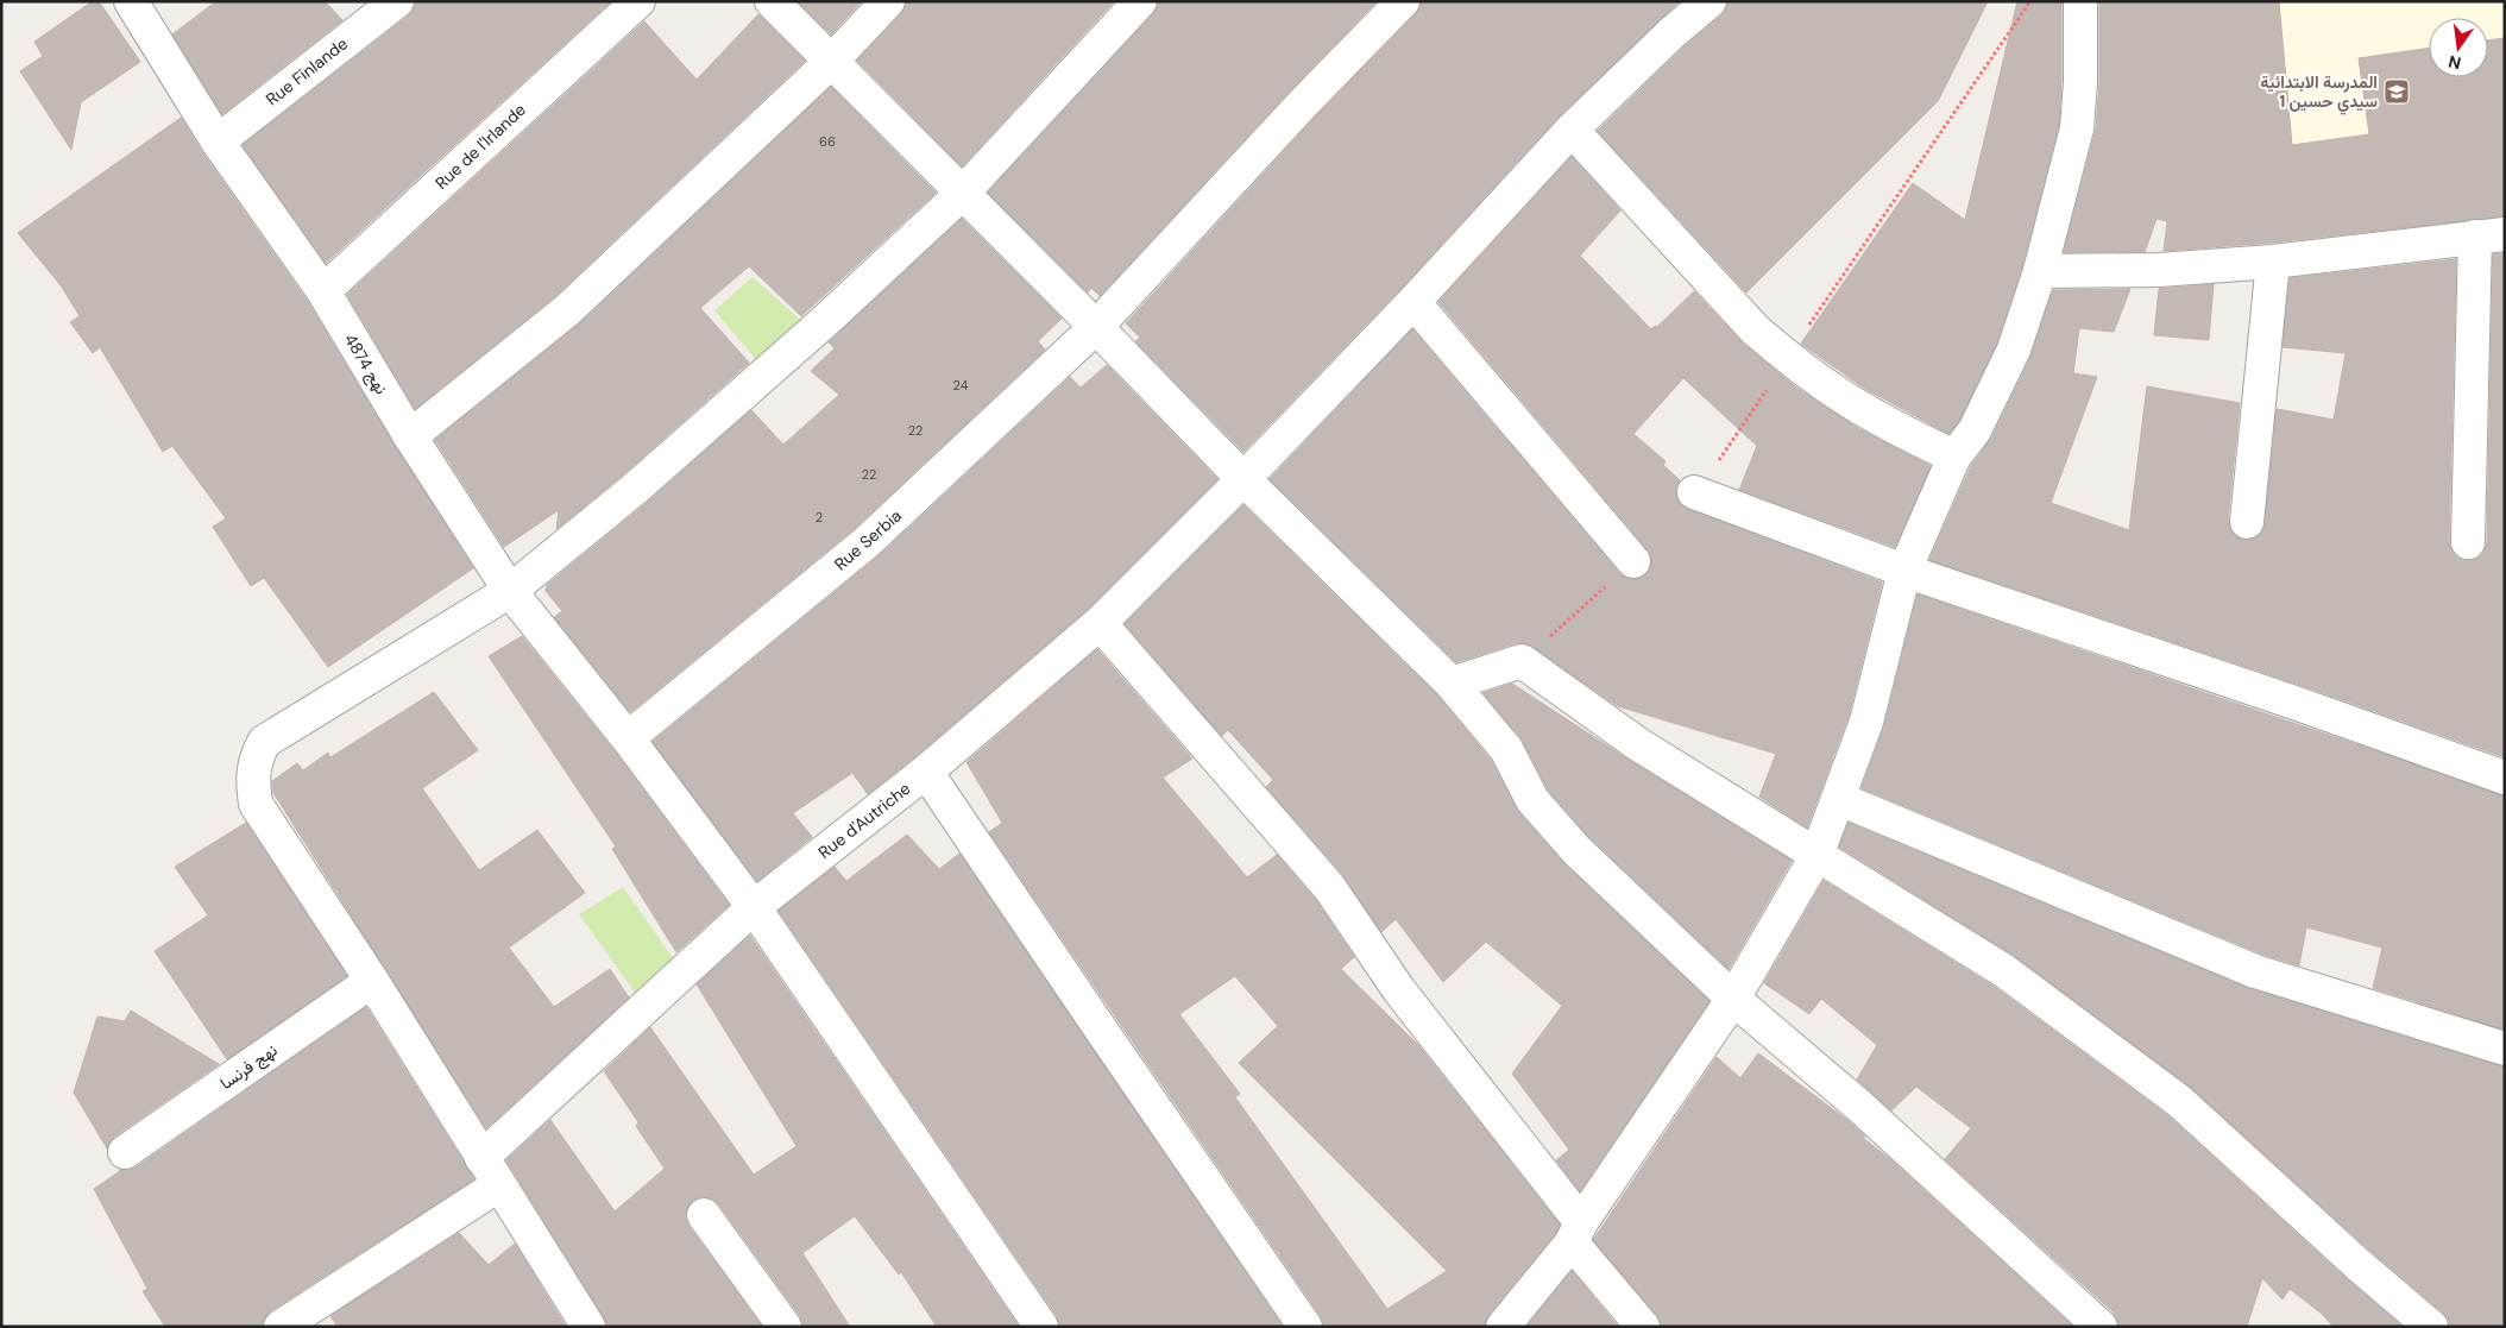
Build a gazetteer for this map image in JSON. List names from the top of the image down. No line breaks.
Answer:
{"streets":{"street":["Rue Finlande","Rue de l'Irlande","نهج 4874","Rue Serbia","Rue d'Autriche","نهج فرنسا"]},"crossings":[["Rue Finlande","نهج 4874"],["Rue de l'Irlande","نهج 4874"],["نهج 4874","Rue Serbia"],["نهج 4874","Rue d'Autriche"]],"places":{"school or university":["المدرسة الابتدائية سيدي حسين 1"]},"house_numbers":["66","24","22","22","2"],"north":"bottom"}
